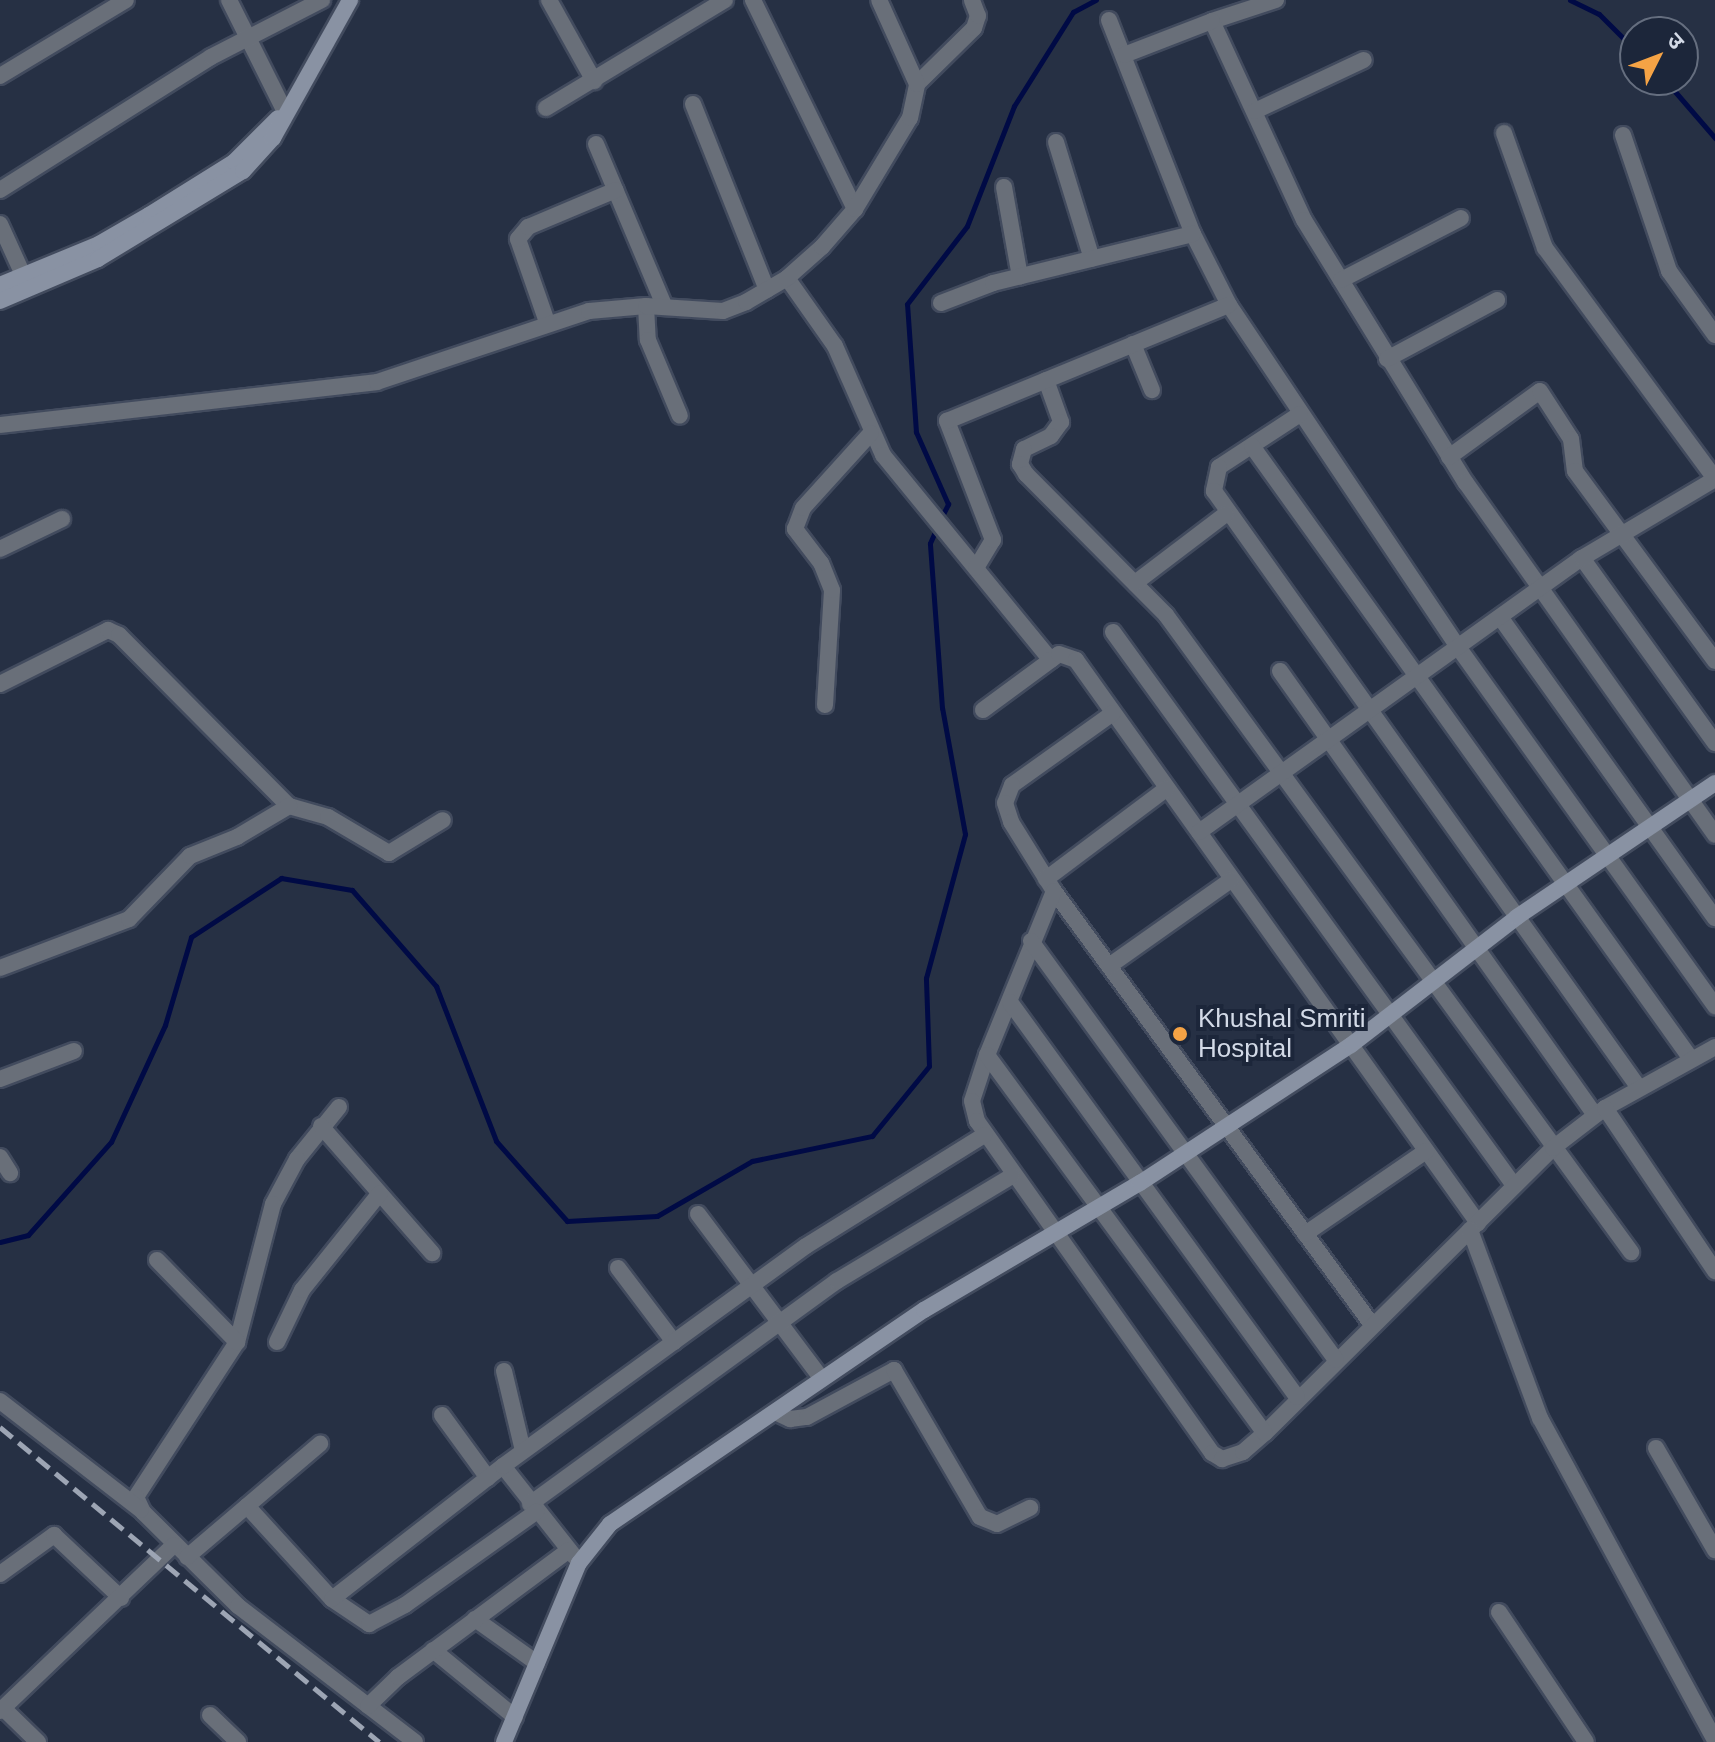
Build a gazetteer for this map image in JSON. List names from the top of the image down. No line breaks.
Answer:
{"places":["Khushal Smriti Hospital"],"north":"top right"}
